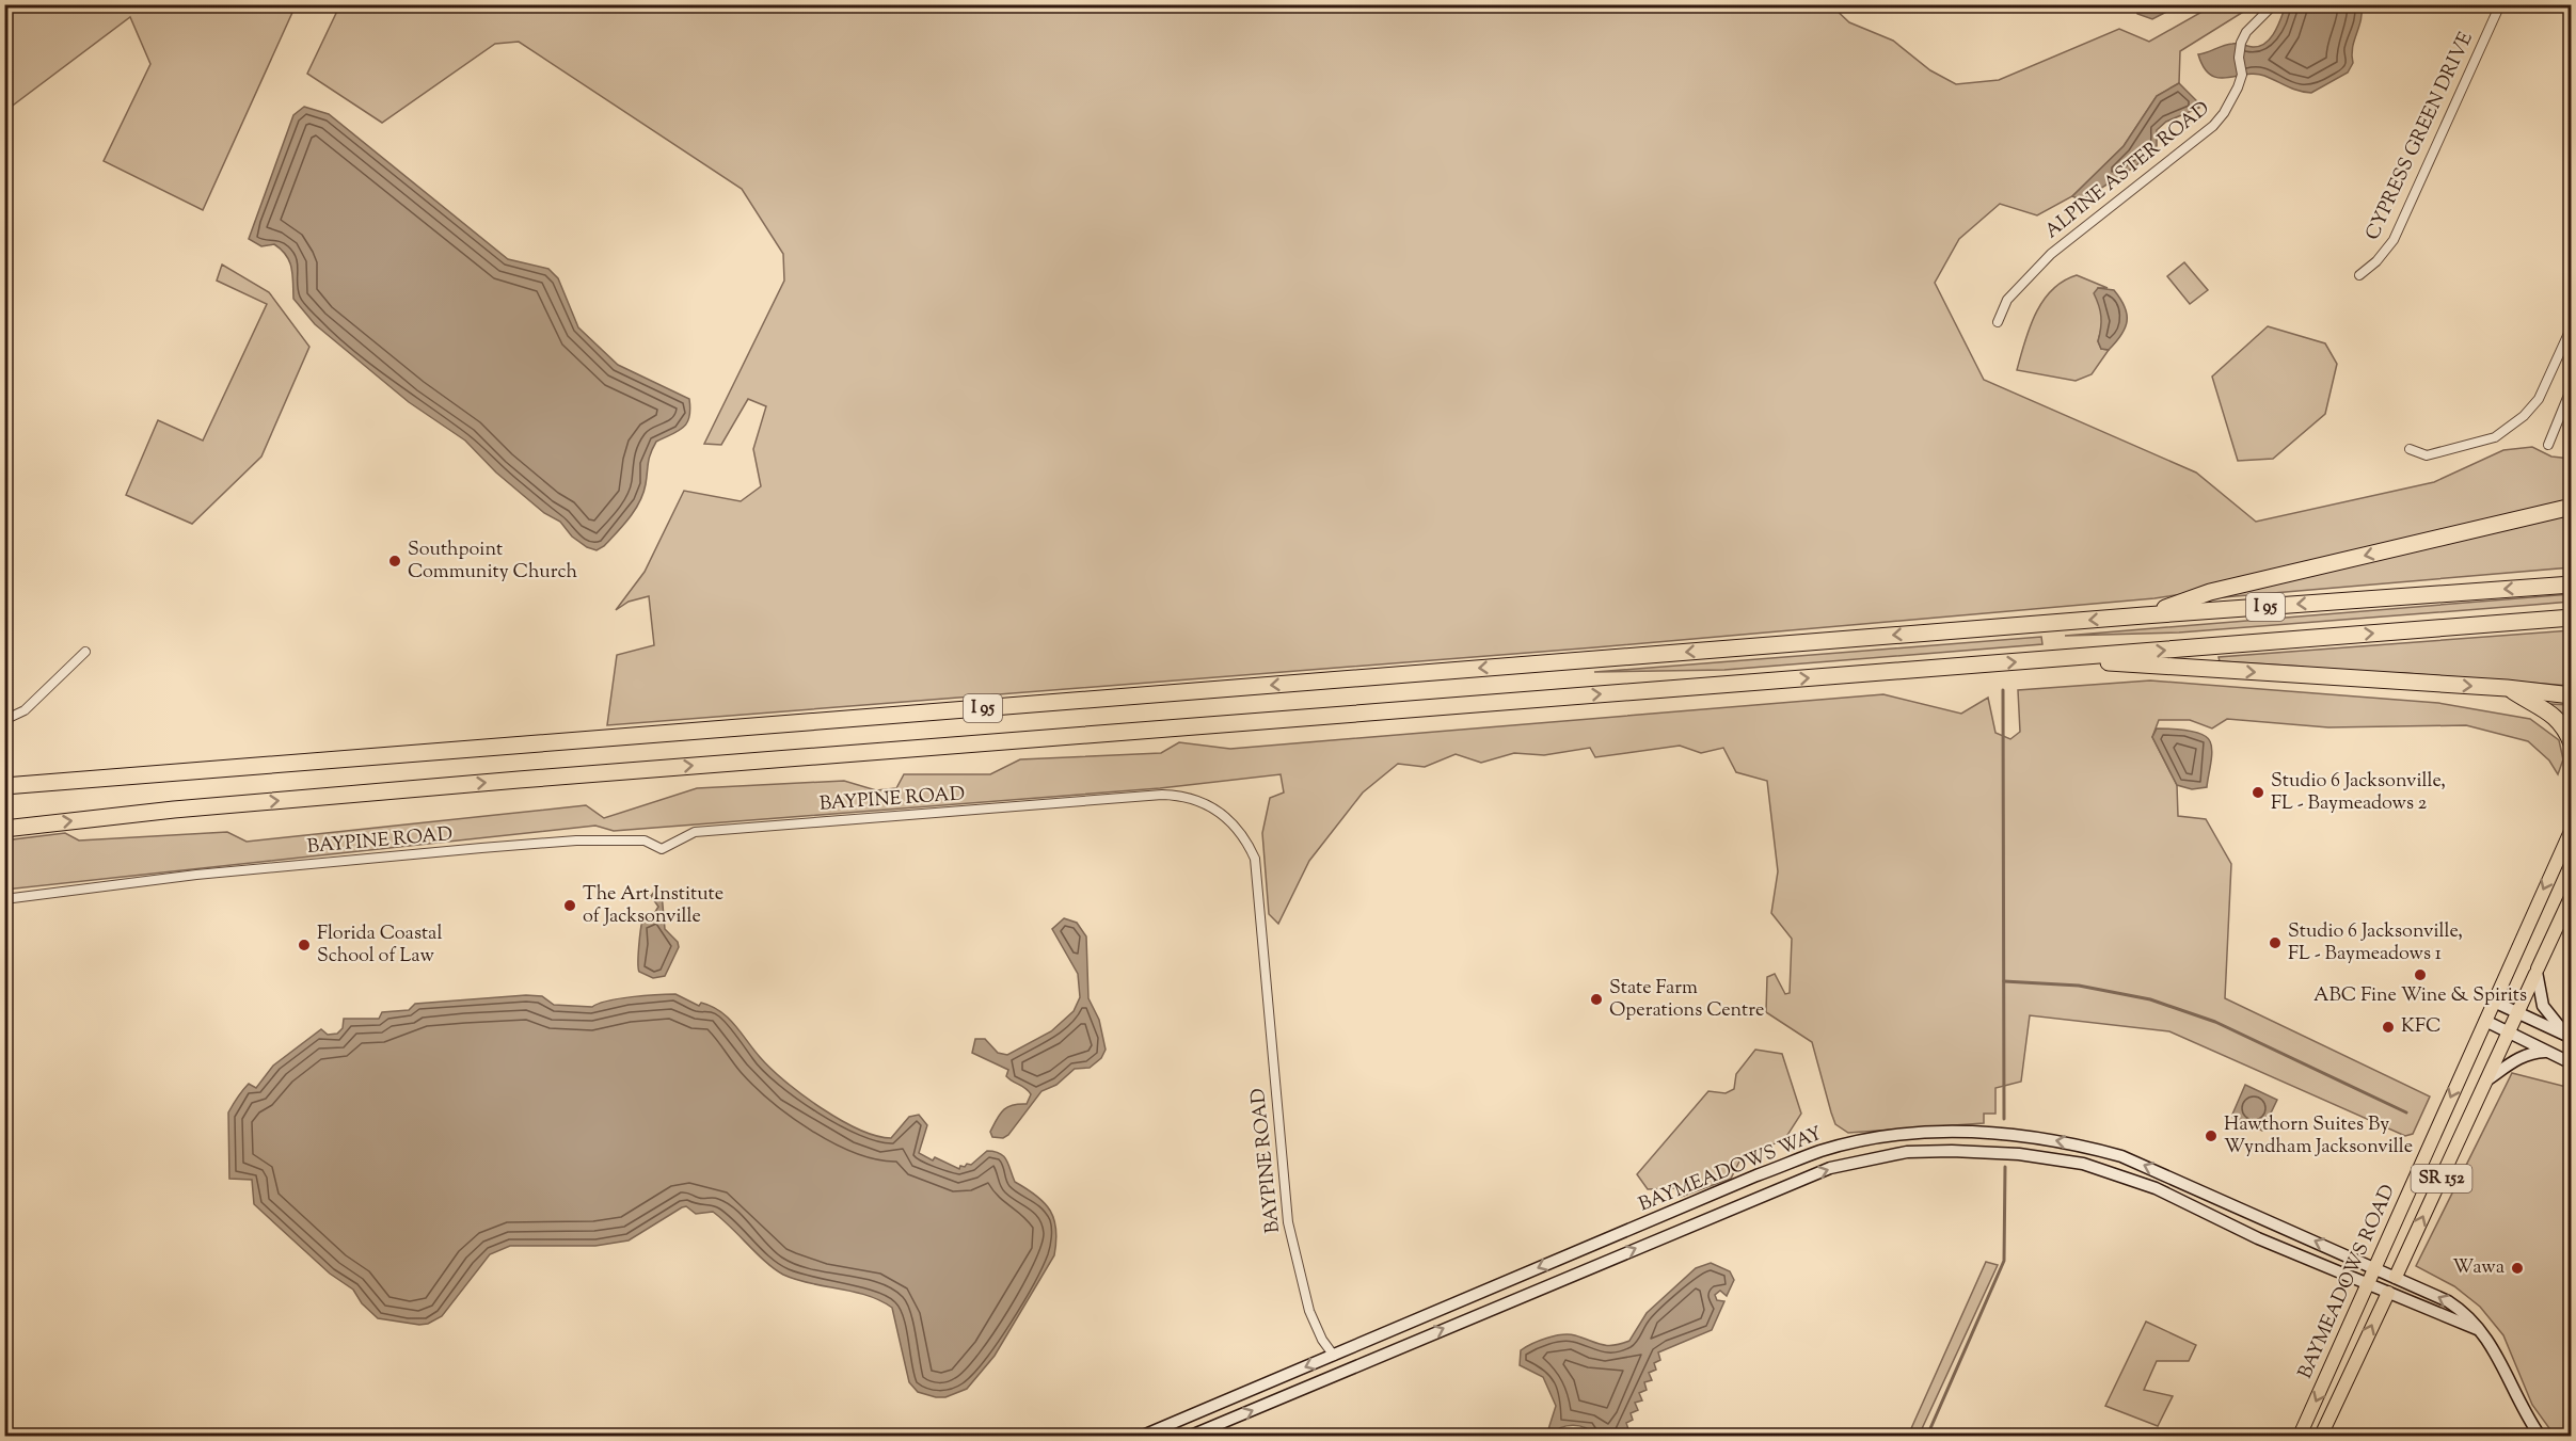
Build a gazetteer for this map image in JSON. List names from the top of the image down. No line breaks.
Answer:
{"streets":{"highway":["I 95"],"main road":["SR 152","BAYMEADOWS ROAD"],"street":["CYPRESS GREEN DRIVE","ALPINE ASTER ROAD","BAYPINE ROAD","BAYMEADOWS WAY"]},"crossings":[["BAYPINE ROAD","BAYMEADOWS WAY"],["BAYMEADOWS WAY","BAYMEADOWS ROAD"]],"places":["Southpoint Community Church","Studio 6 Jacksonville, FL - Baymeadows 2","The Art Institute of Jacksonville","Studio 6 Jacksonville, FL - Baymeadows 1","Florida Coastal School of Law","ABC Fine Wine & Spirits","State Farm Operations Centre","KFC","Hawthorn Suites By Wyndham Jacksonville","Wawa"]}
